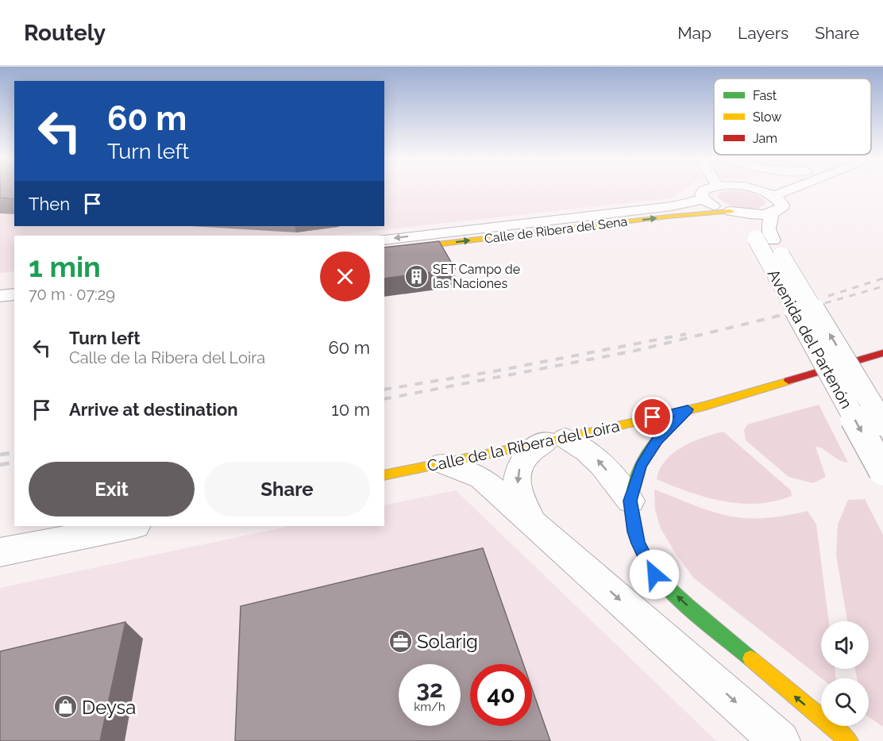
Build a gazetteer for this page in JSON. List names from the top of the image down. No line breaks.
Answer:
{"streets":{"street":["Calle de Ribera del Sena","Avenida del Partenón","Calle de la Ribera del Loira"]},"crossings":[["Calle de Ribera del Sena","Avenida del Partenón"]],"places":{"building":["SET Campo de las Naciones"],"office":["Solarig"],"shop":["Deysa"]},"legend":["Fast","Slow","Jam"],"page":{"header":"Routely","nav":["Map","Layers","Share"],"turn":["60 m","Turn left"],"then":"Then","heading":["1 min","70 m · 07:29"],"list":[{"name":"Turn left","note":"Calle de la Ribera del Loira","value":"60 m"},{"name":"Arrive at destination","value":"10 m"}],"buttons":["Exit","Share"],"speed":"32 km/h","limit":"40"}}
